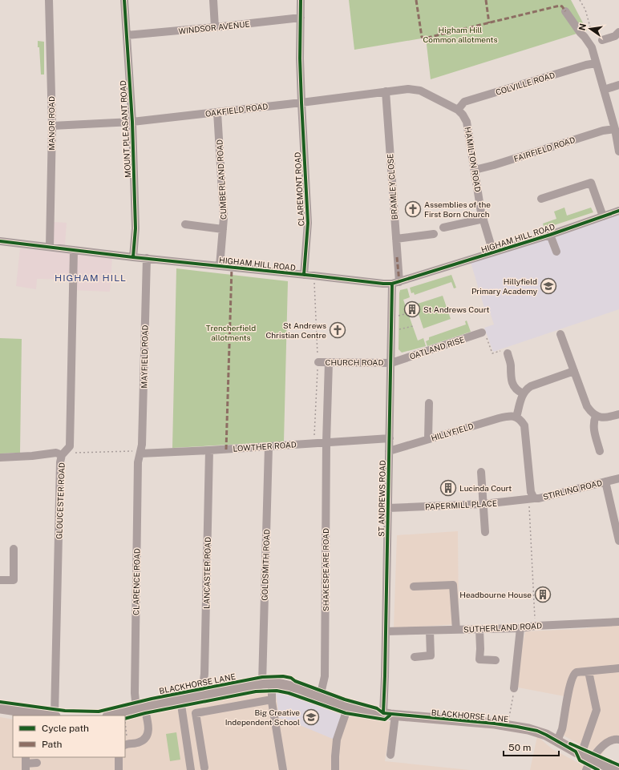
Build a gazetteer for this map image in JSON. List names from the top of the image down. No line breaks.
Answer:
{"streets":{"main road":["BLACKHORSE LANE"],"street":["WINDSOR AVENUE","COLVILLE ROAD","OAKFIELD ROAD","MANOR ROAD","MOUNT PLEASANT ROAD","FAIRFIELD ROAD","HAMILTON ROAD","CUMBERLAND ROAD","BRAMLEY CLOSE","CLAREMONT ROAD","HIGHAM HILL ROAD","OATLAND RISE","MAYFIELD ROAD","CHURCH ROAD","HILLYFIELD","LOWTHER ROAD","STIRLING ROAD","ST ANDREWS ROAD","GLOUCESTER ROAD","PAPERMILL PLACE","GOLDSMITH ROAD","SHAKESPEARE ROAD","LANCASTER ROAD","CLARENCE ROAD","SUTHERLAND ROAD"]},"crossings":[["WINDSOR AVENUE","MOUNT PLEASANT ROAD"],["WINDSOR AVENUE","CLAREMONT ROAD"],["COLVILLE ROAD","HAMILTON ROAD"],["OAKFIELD ROAD","MANOR ROAD"],["OAKFIELD ROAD","MOUNT PLEASANT ROAD"],["OAKFIELD ROAD","HAMILTON ROAD"],["OAKFIELD ROAD","CUMBERLAND ROAD"],["OAKFIELD ROAD","BRAMLEY CLOSE"],["OAKFIELD ROAD","CLAREMONT ROAD"],["MANOR ROAD","HIGHAM HILL ROAD"],["MOUNT PLEASANT ROAD","HIGHAM HILL ROAD"],["FAIRFIELD ROAD","HAMILTON ROAD"],["HAMILTON ROAD","HIGHAM HILL ROAD"],["CUMBERLAND ROAD","HIGHAM HILL ROAD"],["BRAMLEY CLOSE","HIGHAM HILL ROAD"],["BRAMLEY CLOSE","ST ANDREWS ROAD"],["CLAREMONT ROAD","HIGHAM HILL ROAD"],["HIGHAM HILL ROAD","MAYFIELD ROAD"],["HIGHAM HILL ROAD","ST ANDREWS ROAD"],["HIGHAM HILL ROAD","GLOUCESTER ROAD"],["OATLAND RISE","CHURCH ROAD"],["OATLAND RISE","ST ANDREWS ROAD"],["MAYFIELD ROAD","LOWTHER ROAD"],["MAYFIELD ROAD","CLARENCE ROAD"],["CHURCH ROAD","ST ANDREWS ROAD"],["CHURCH ROAD","SHAKESPEARE ROAD"],["HILLYFIELD","STIRLING ROAD"],["HILLYFIELD","ST ANDREWS ROAD"],["LOWTHER ROAD","ST ANDREWS ROAD"],["LOWTHER ROAD","GOLDSMITH ROAD"],["LOWTHER ROAD","SHAKESPEARE ROAD"],["LOWTHER ROAD","LANCASTER ROAD"],["LOWTHER ROAD","CLARENCE ROAD"],["STIRLING ROAD","PAPERMILL PLACE"],["ST ANDREWS ROAD","PAPERMILL PLACE"],["ST ANDREWS ROAD","SUTHERLAND ROAD"],["ST ANDREWS ROAD","BLACKHORSE LANE"],["GOLDSMITH ROAD","BLACKHORSE LANE"],["SHAKESPEARE ROAD","BLACKHORSE LANE"],["LANCASTER ROAD","BLACKHORSE LANE"],["CLARENCE ROAD","BLACKHORSE LANE"]],"districts":["HIGHAM HILL"],"parks":["Higham Hill Common allotments","Trencherfield allotments"],"places":{"church":["Assemblies of the First Born Church","St Andrews Christian Centre"],"school or university":["Hillyfield Primary Academy","Big Creative Independent School"],"building":["St Andrews Court","Lucinda Court","Headbourne House"]},"legend":["Cycle path","Path"],"scale_bar":"50 m","north":"left"}
